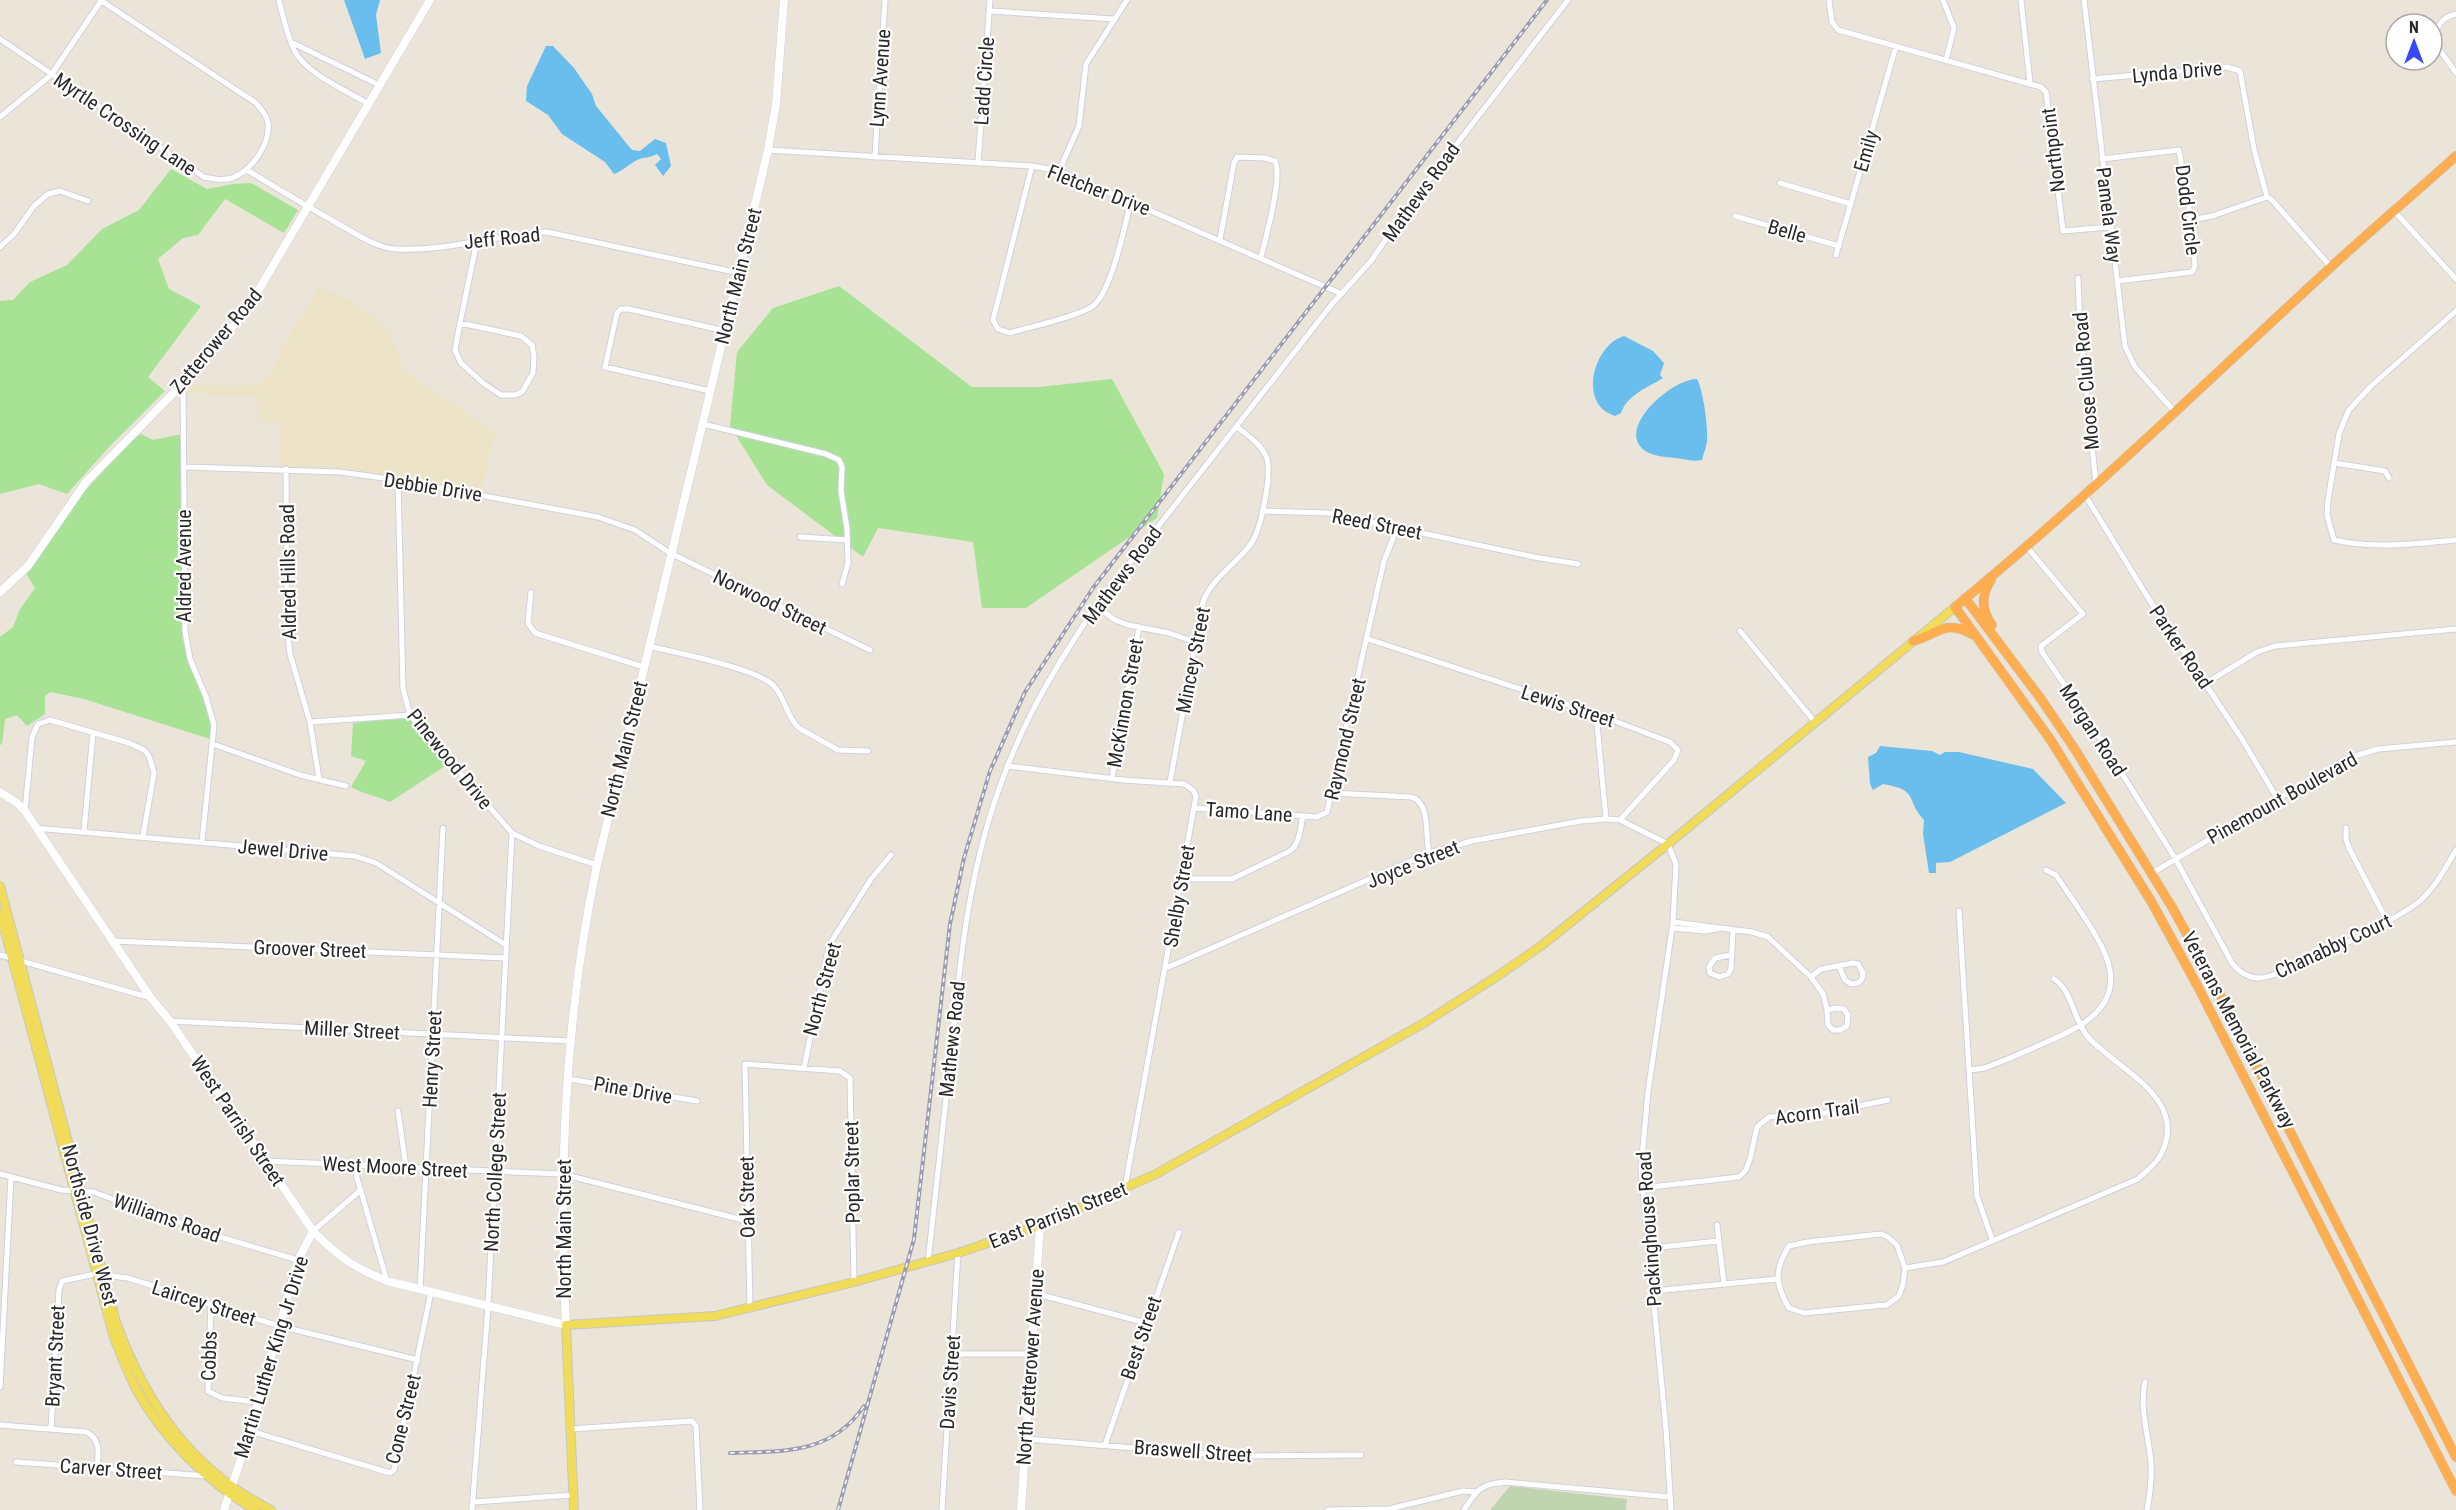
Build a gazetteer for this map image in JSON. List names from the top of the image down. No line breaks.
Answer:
{"streets":{"highway":["Veterans Memorial Parkway"],"main road":["North Main Street","East Parrish Street","Northside Drive West"],"street":["Lynda Drive","Lynn Avenue","Ladd Circle","Myrtle Crossing Lane","Northpoint","Emily","Fletcher Drive","Mathews Road","Dodd Circle","Pamela Way","Belle","Jeff Road","Zetterower Road","Moose Club Road","Debbie Drive","Reed Street","Aldred Avenue","Aldred Hills Road","Norwood Street","Parker Road","Mincey Street","McKinnon Street","Lewis Street","Morgan Road","Raymond Street","Pinewood Drive","Pinemount Boulevard","Tamo Lane","Jewel Drive","Joyce Street","Shelby Street","Chanabby Court","Groover Street","North Street","Miller Street","Henry Street","Pine Drive","Acorn Trail","West Parrish Street","West Moore Street","North College Street","Poplar Street","Oak Street","Williams Road","Packinghouse Road","Laircey Street","Best Street","Bryant Street","Cobbs","Martin Luther King Jr Drive","North Zetterower Avenue","Davis Street","Cone Street","Braswell Street","Carver Street"]},"crossings":[["Lynda Drive","Pamela Way"],["Lynn Avenue","Fletcher Drive"],["Ladd Circle","Fletcher Drive"],["Myrtle Crossing Lane","Jeff Road"],["Northpoint","Emily"],["Northpoint","Pamela Way"],["Emily","Belle"],["Fletcher Drive","Mathews Road"],["Fletcher Drive","North Main Street"],["Mathews Road","Mincey Street"],["Mathews Road","East Parrish Street"],["Dodd Circle","Pamela Way"],["Jeff Road","North Main Street"],["Jeff Road","Zetterower Road"],["North Main Street","Debbie Drive"],["North Main Street","Norwood Street"],["North Main Street","Pinewood Drive"],["North Main Street","Miller Street"],["North Main Street","Pine Drive"],["North Main Street","West Parrish Street"],["North Main Street","West Moore Street"],["North Main Street","East Parrish Street"],["Zetterower Road","Aldred Avenue"],["Debbie Drive","Aldred Avenue"],["Debbie Drive","Aldred Hills Road"],["Debbie Drive","Norwood Street"],["Debbie Drive","Pinewood Drive"],["Reed Street","Mincey Street"],["Reed Street","Raymond Street"],["Aldred Avenue","Jewel Drive"],["Parker Road","Pinemount Boulevard"],["Lewis Street","Raymond Street"],["Lewis Street","Joyce Street"],["Morgan Road","Pinemount Boulevard"],["Morgan Road","Chanabby Court"],["Raymond Street","Tamo Lane"],["Raymond Street","Shelby Street"],["Pinewood Drive","North College Street"],["Pinemount Boulevard","Chanabby Court"],["Pinemount Boulevard","Veterans Memorial Parkway"],["Tamo Lane","Shelby Street"],["Jewel Drive","Henry Street"],["Jewel Drive","West Parrish Street"],["Jewel Drive","North College Street"],["Joyce Street","Shelby Street"],["Joyce Street","East Parrish Street"],["Joyce Street","Packinghouse Road"],["Shelby Street","East Parrish Street"],["Groover Street","Henry Street"],["Groover Street","West Parrish Street"],["Groover Street","North College Street"],["North Street","Poplar Street"],["North Street","Oak Street"],["Miller Street","Henry Street"],["Miller Street","West Parrish Street"],["Miller Street","North College Street"],["Veterans Memorial Parkway","East Parrish Street"],["Henry Street","West Parrish Street"],["Henry Street","West Moore Street"],["Acorn Trail","Packinghouse Road"],["West Parrish Street","West Moore Street"],["West Parrish Street","North College Street"],["West Parrish Street","East Parrish Street"],["West Parrish Street","Martin Luther King Jr Drive"],["West Parrish Street","Cone Street"],["West Moore Street","North College Street"],["West Moore Street","Oak Street"],["Poplar Street","Oak Street"],["Poplar Street","East Parrish Street"],["Oak Street","East Parrish Street"],["East Parrish Street","Packinghouse Road"],["East Parrish Street","North Zetterower Avenue"],["East Parrish Street","Davis Street"],["Williams Road","Northside Drive West"],["Williams Road","Martin Luther King Jr Drive"],["Northside Drive West","Laircey Street"],["Northside Drive West","Bryant Street"],["Northside Drive West","Martin Luther King Jr Drive"],["Northside Drive West","Carver Street"],["Laircey Street","Bryant Street"],["Laircey Street","Cobbs"],["Laircey Street","Martin Luther King Jr Drive"],["Laircey Street","Cone Street"],["Best Street","Braswell Street"],["Cobbs","Martin Luther King Jr Drive"],["Martin Luther King Jr Drive","Cone Street"],["North Zetterower Avenue","Braswell Street"]],"north":"top"}
